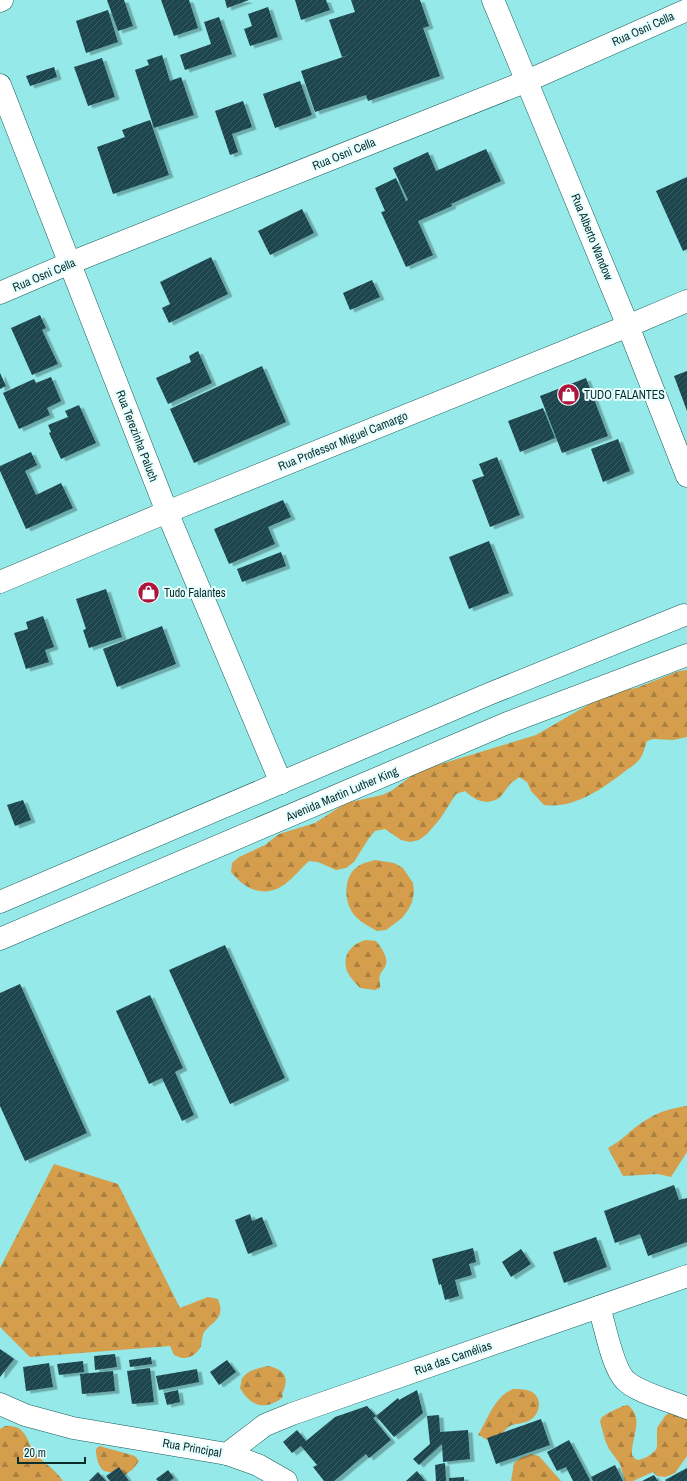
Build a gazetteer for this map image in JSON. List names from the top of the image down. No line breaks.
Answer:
{"streets":{"street":["Rua Osni Cella","Rua Alberto Wandow","Rua Terezinha Paluch","Rua Professor Miguel Camargo","Avenida Martin Luther King","Rua das Camélias","Rua Principal"]},"crossings":[["Rua Osni Cella","Rua Alberto Wandow"],["Rua Osni Cella","Rua Terezinha Paluch"],["Rua Alberto Wandow","Rua Professor Miguel Camargo"],["Rua Terezinha Paluch","Rua Professor Miguel Camargo"],["Rua das Camélias","Rua Principal"]],"places":{"shop":["TUDO FALANTES","Tudo Falantes"]},"scale_bar":"20 m"}
